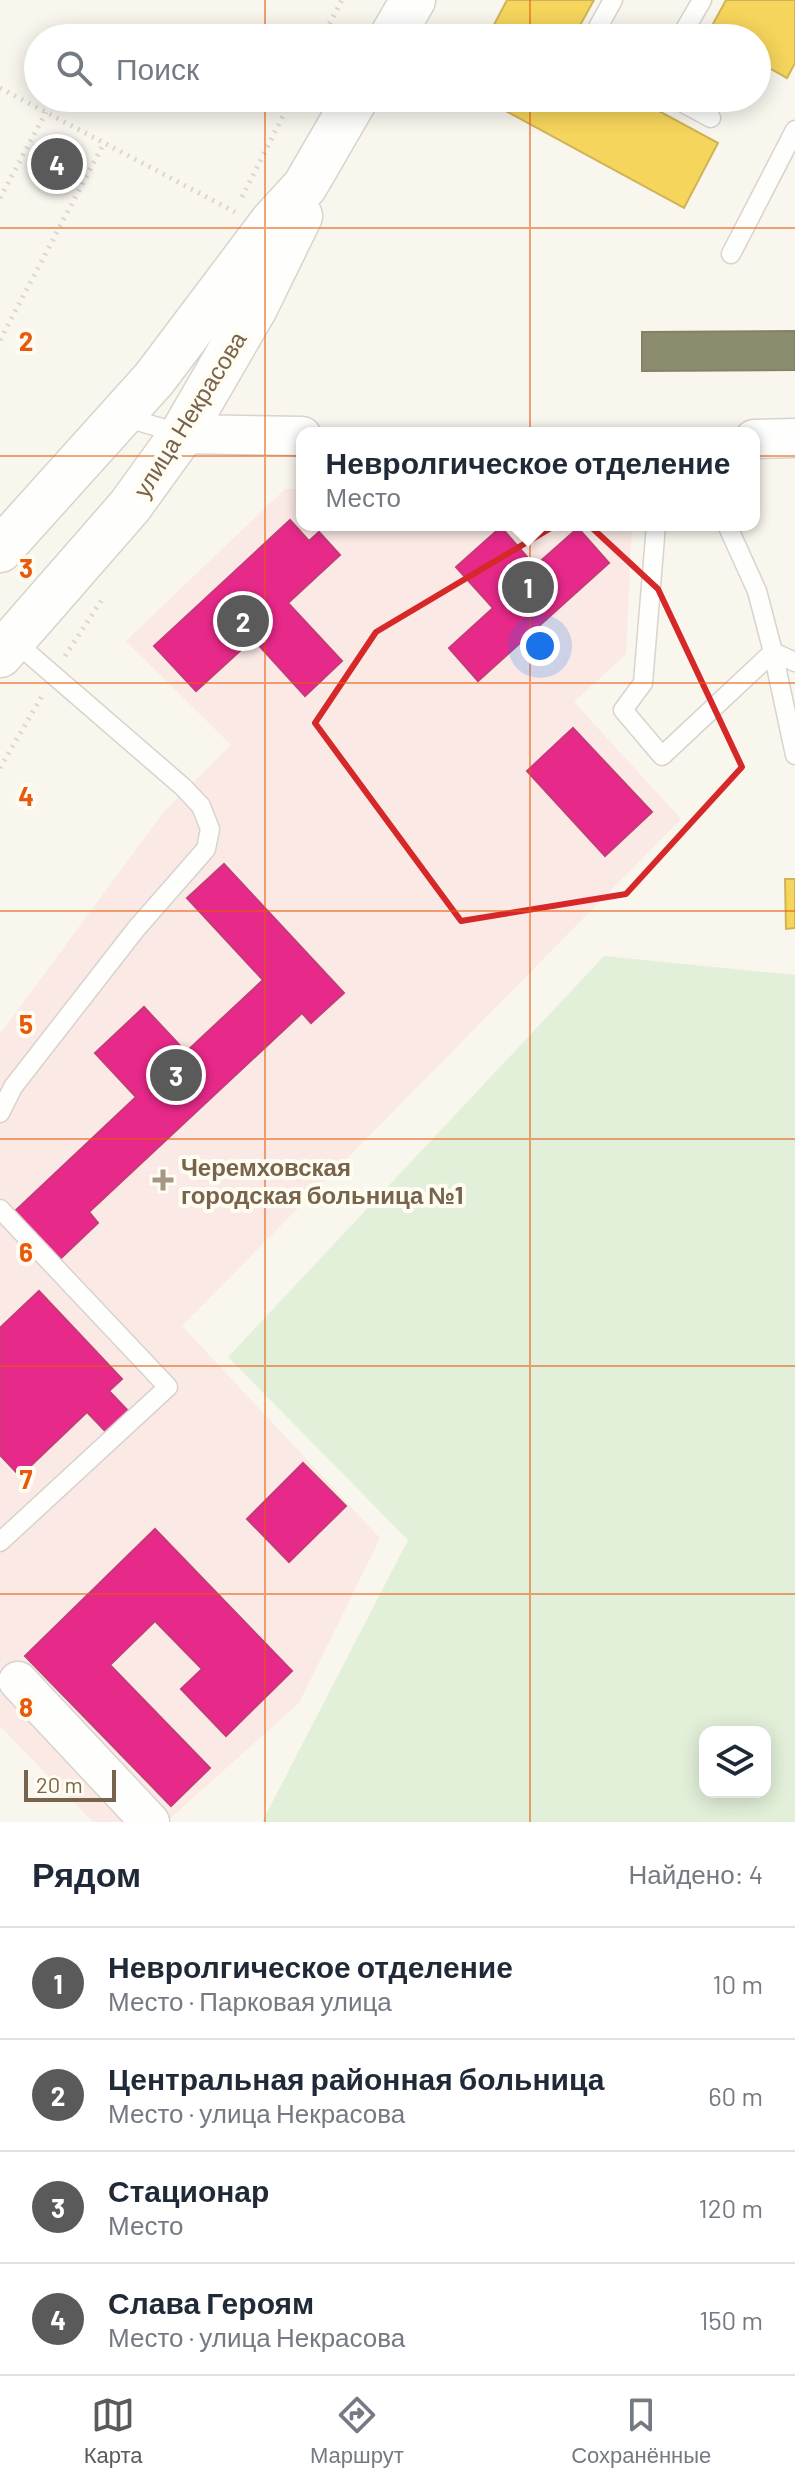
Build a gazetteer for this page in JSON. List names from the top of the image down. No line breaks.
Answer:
{"streets":{"street":["улица Некрасова"]},"places":{"health":["Черемховская городская больница №1"]},"scale_bar":"20 m","page":{"search":"Поиск","pins":["4","1","2","3"],"popup":["Невролгическое отделение","Место"],"scale":"20 m","heading":["Рядом","Найдено: 4"],"list":[{"mark":"1","name":"Невролгическое отделение","note":"Место · Парковая улица","value":"10 m"},{"mark":"2","name":"Центральная районная больница","note":"Место · улица Некрасова","value":"60 m"},{"mark":"3","name":"Стационар","note":"Место","value":"120 m"},{"mark":"4","name":"Слава Героям","note":"Место · улица Некрасова","value":"150 m"}],"nav":["Карта","Маршрут","Сохранённые"]},"grid":{"rows":["2","3","4","5","6","7","8"]}}
